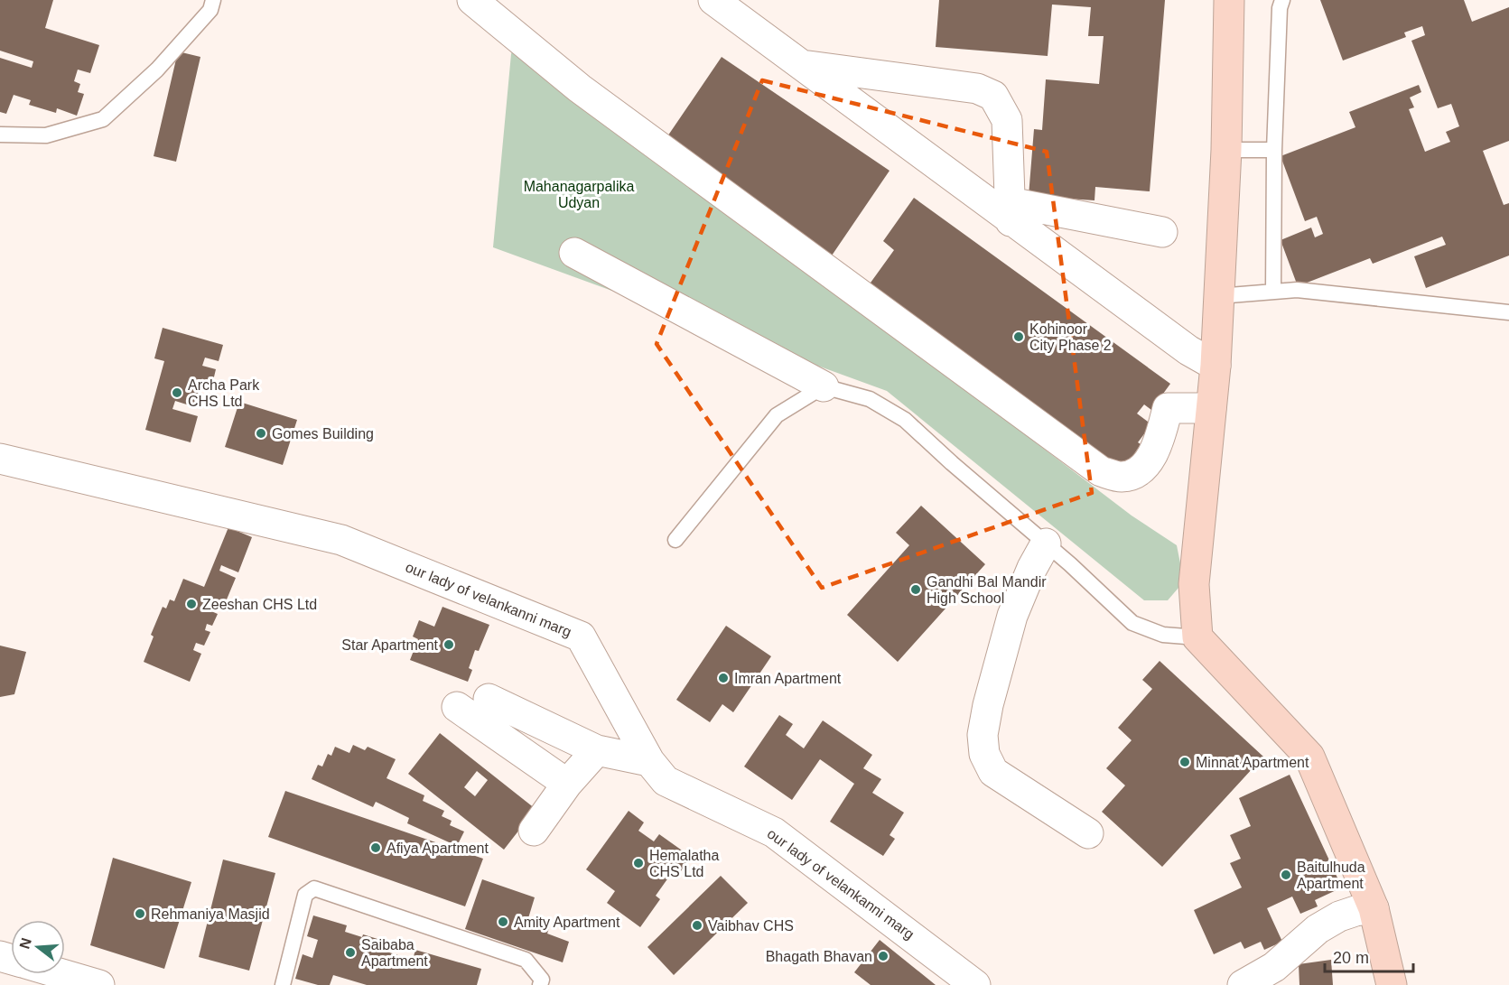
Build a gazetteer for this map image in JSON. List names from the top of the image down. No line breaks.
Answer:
{"streets":{"street":["our lady of velankanni marg"]},"parks":["Mahanagarpalika Udyan"],"places":["Kohinoor City Phase 2","Archa Park CHS Ltd","Gomes Building","Gandhi Bal Mandir High School","Zeeshan CHS Ltd","Star Apartment","Imran Apartment","Minnat Apartment","Afiya Apartment","Hemalatha CHS Ltd","Baitulhuda Apartment","Rehmaniya Masjid","Amity Apartment","Vaibhav CHS","Saibaba Apartment","Bhagath Bhavan"],"scale_bar":"20 m","north":"left"}
